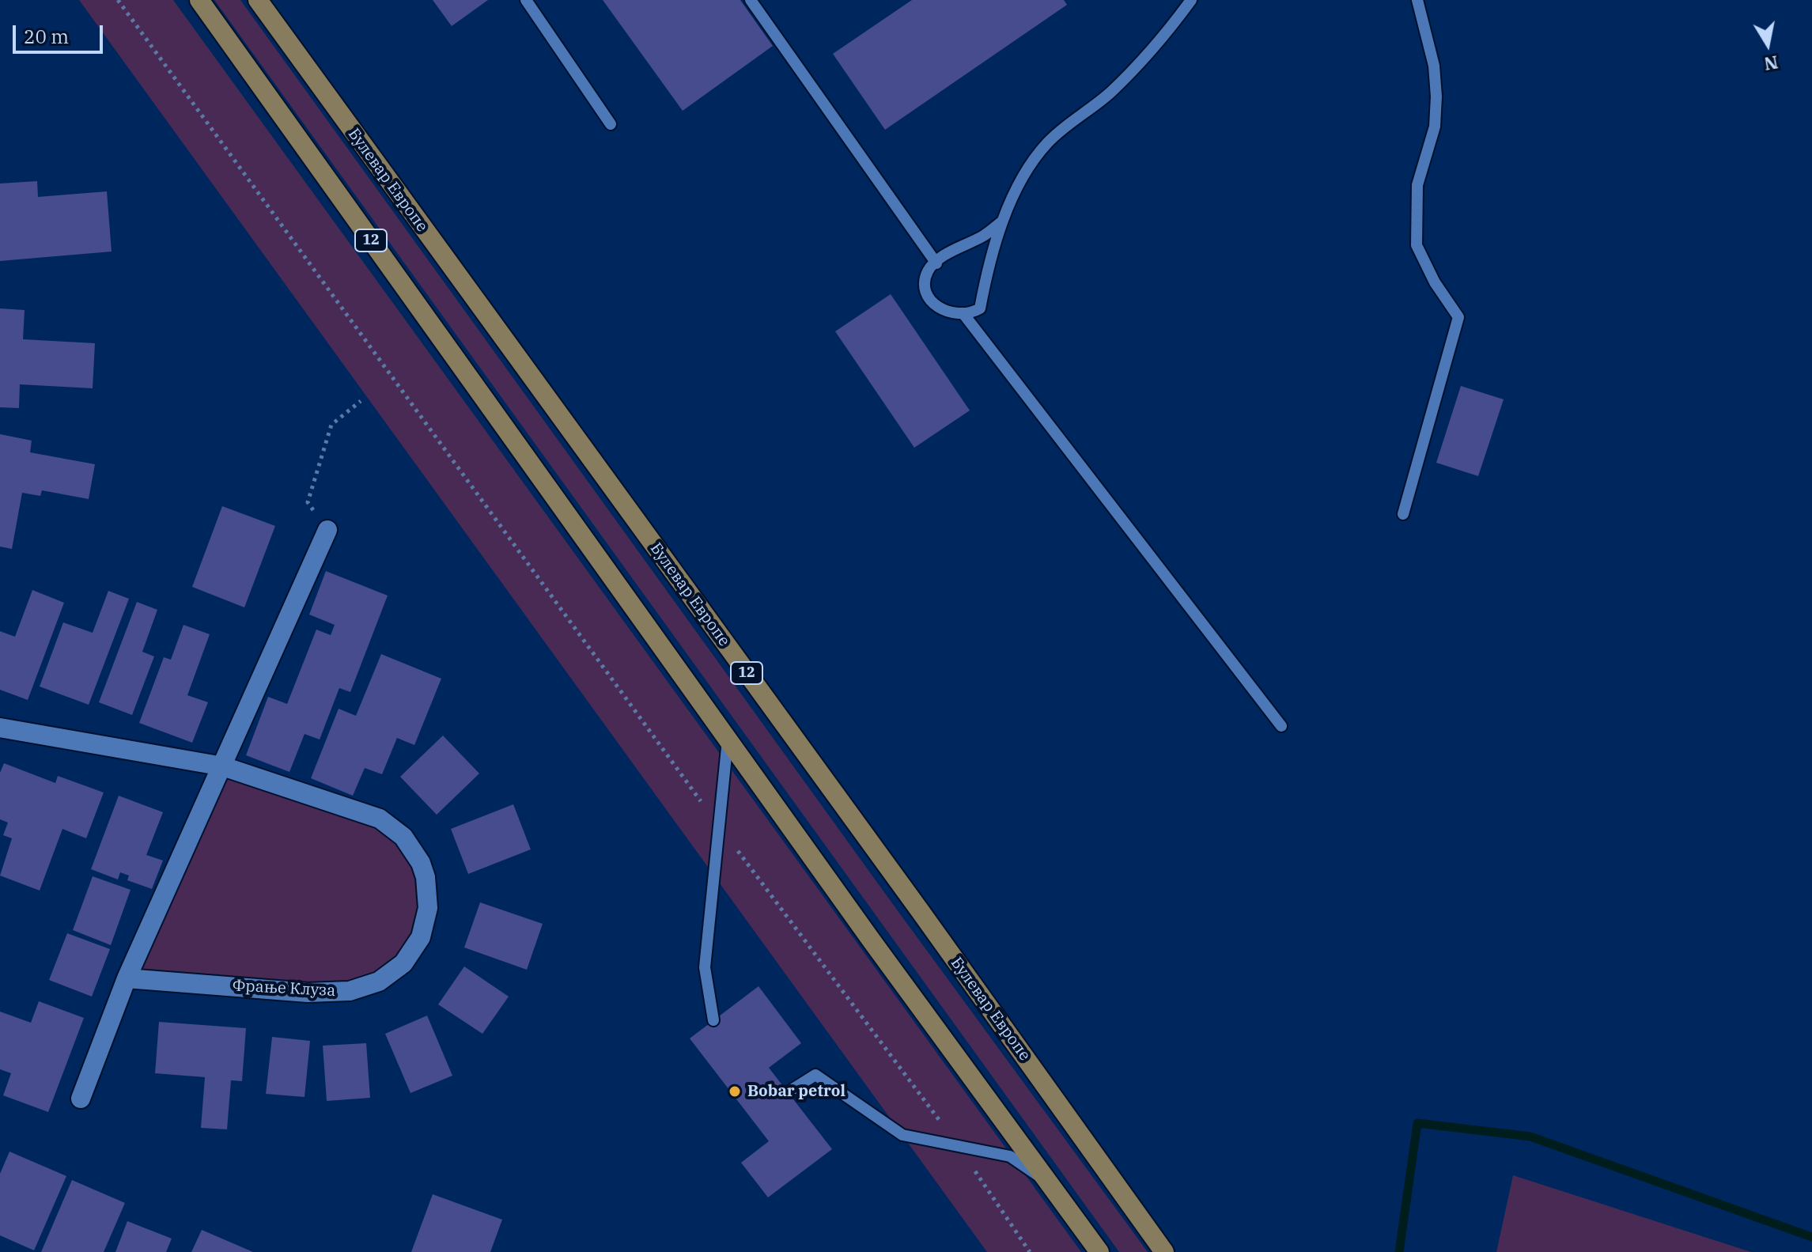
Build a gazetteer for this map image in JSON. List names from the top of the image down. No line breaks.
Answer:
{"streets":{"main road":["Булевар Европе","12"],"street":["Фрање Клуза"]},"places":["Bobar petrol"],"scale_bar":"20 m","north":"bottom"}
